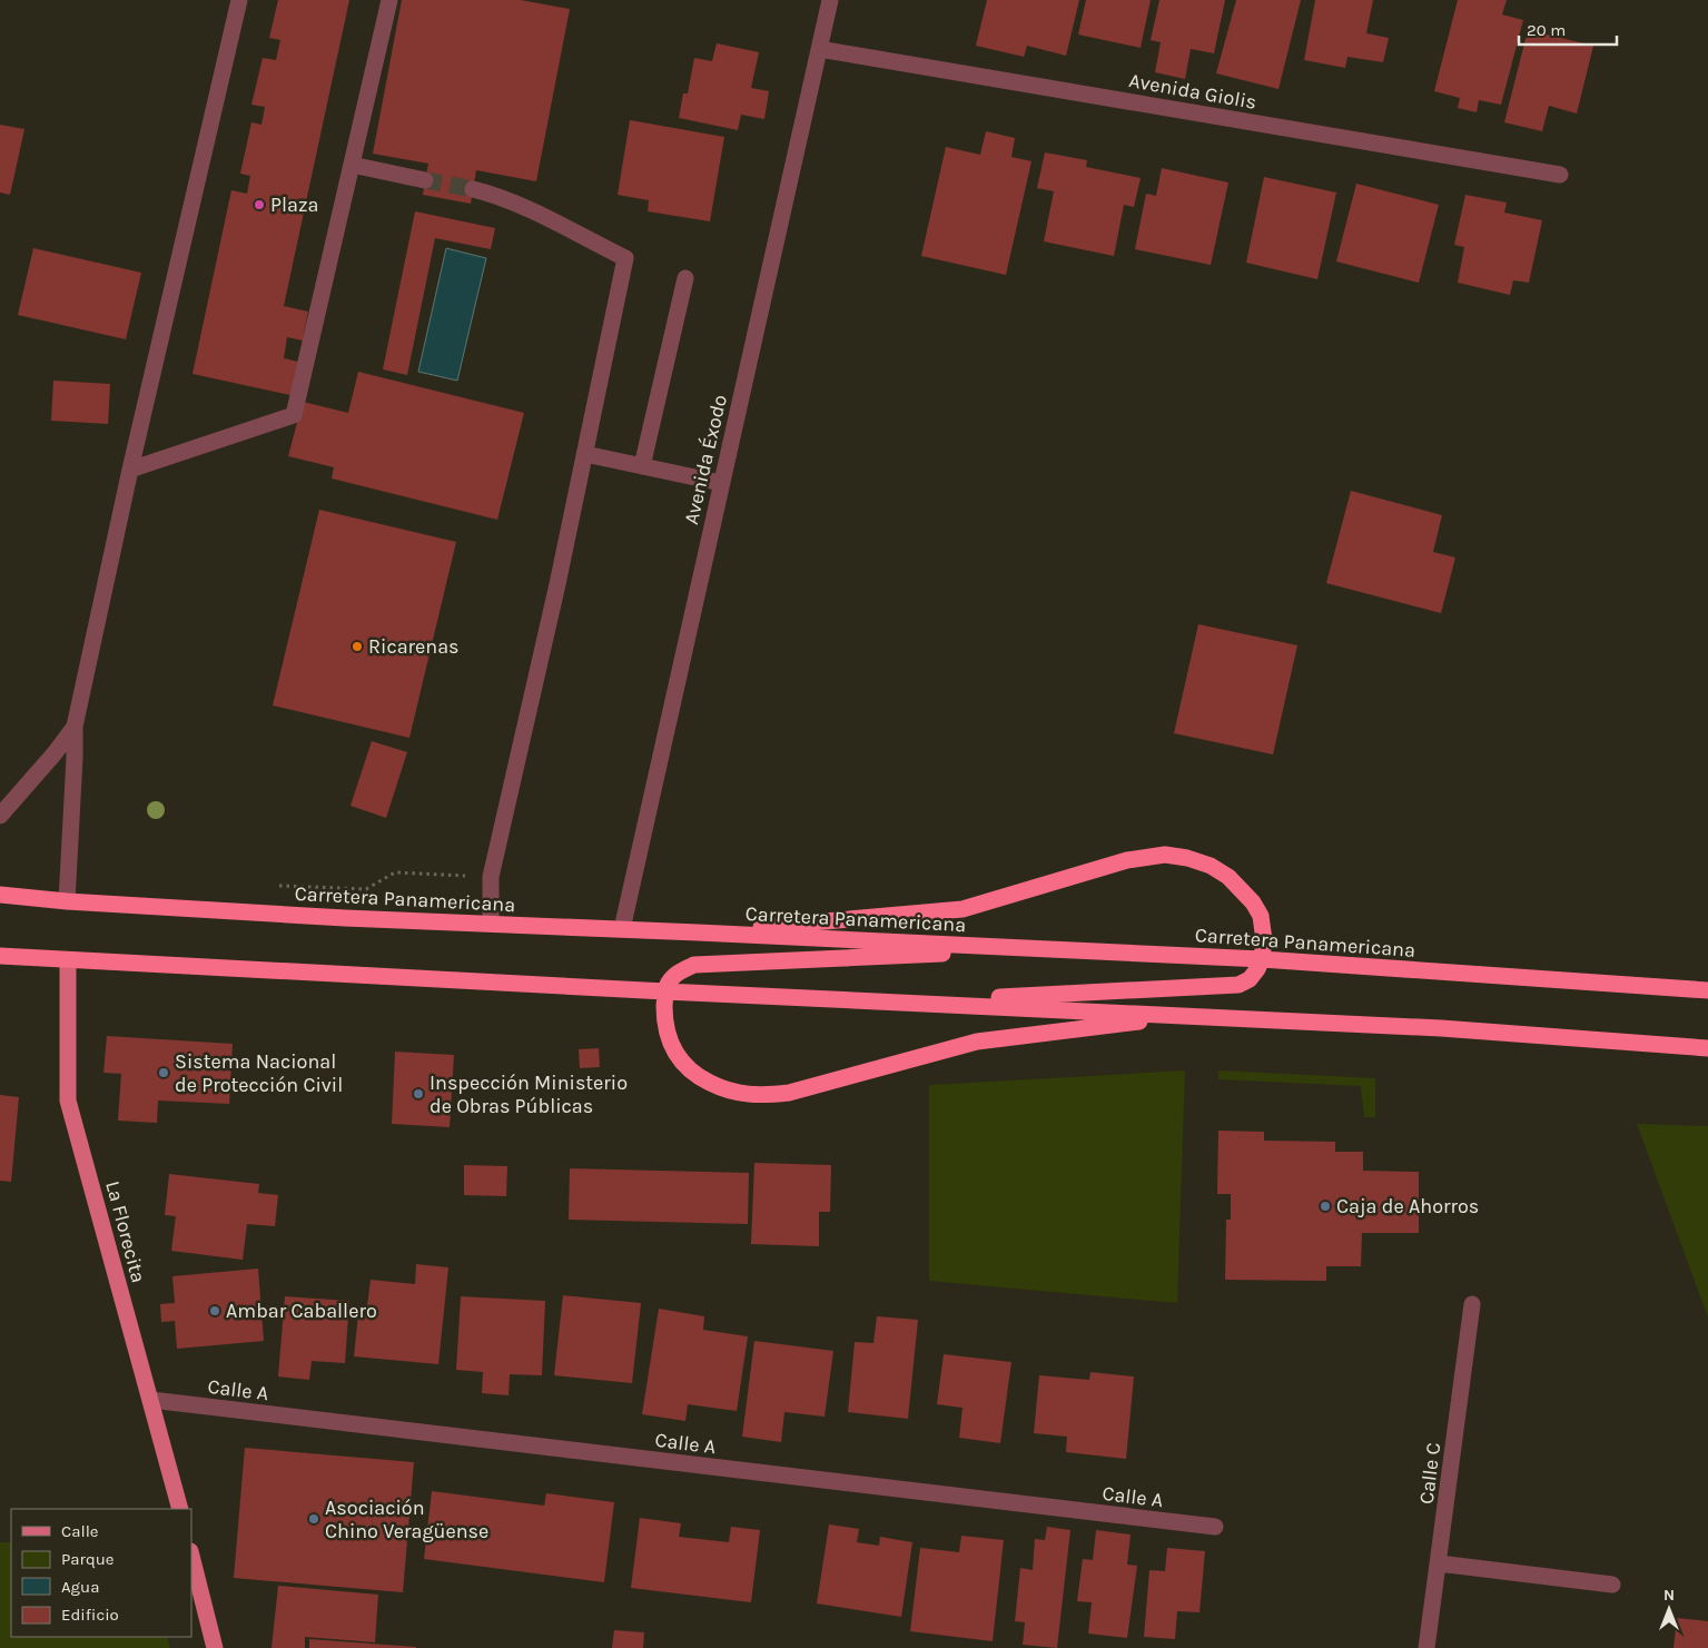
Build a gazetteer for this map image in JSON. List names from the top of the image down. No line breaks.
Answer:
{"streets":{"highway":["Carretera Panamericana"],"main road":["La Florecita"],"street":["Avenida Giolis","Avenida Éxodo","Calle A","Calle C"]},"crossings":[["Avenida Giolis","Avenida Éxodo"],["Avenida Éxodo","Carretera Panamericana"],["La Florecita","Calle A"]],"places":["Plaza","Ricarenas","Sistema Nacional de Protección Civil","Inspección Ministerio de Obras Públicas","Caja de Ahorros","Ambar Caballero","Asociación Chino Veragüense"],"legend":["Calle","Parque","Agua","Edificio"],"scale_bar":"20 m","north":"top"}
